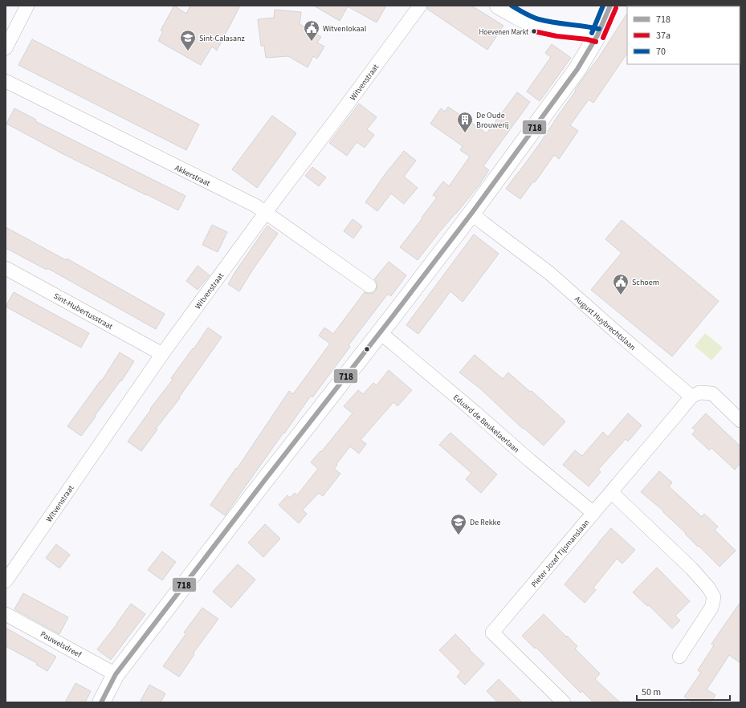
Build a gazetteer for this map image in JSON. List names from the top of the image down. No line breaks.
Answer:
{"streets":{"street":["Witvenstraat","Akkerstraat","Sint-Hubertusstraat","August Huybrechtslaan","Eduard de Beukelaerlaan","Pieter Jozef Tijsmanslaan","Pauwelsdreef"]},"crossings":[["Witvenstraat","Akkerstraat"],["Witvenstraat","Sint-Hubertusstraat"],["August Huybrechtslaan","Pieter Jozef Tijsmanslaan"],["Eduard de Beukelaerlaan","Pieter Jozef Tijsmanslaan"]],"places":{"other":["Hoevenen Markt"],"public building":["Witvenlokaal","Schoem"],"school or university":["Sint-Calasanz","De Rekke"],"building":["De Oude Brouwerij"]},"lines":["transit line 718","transit line 70","transit line 37a"],"legend":["718","37a","70"],"scale_bar":"50 m"}
